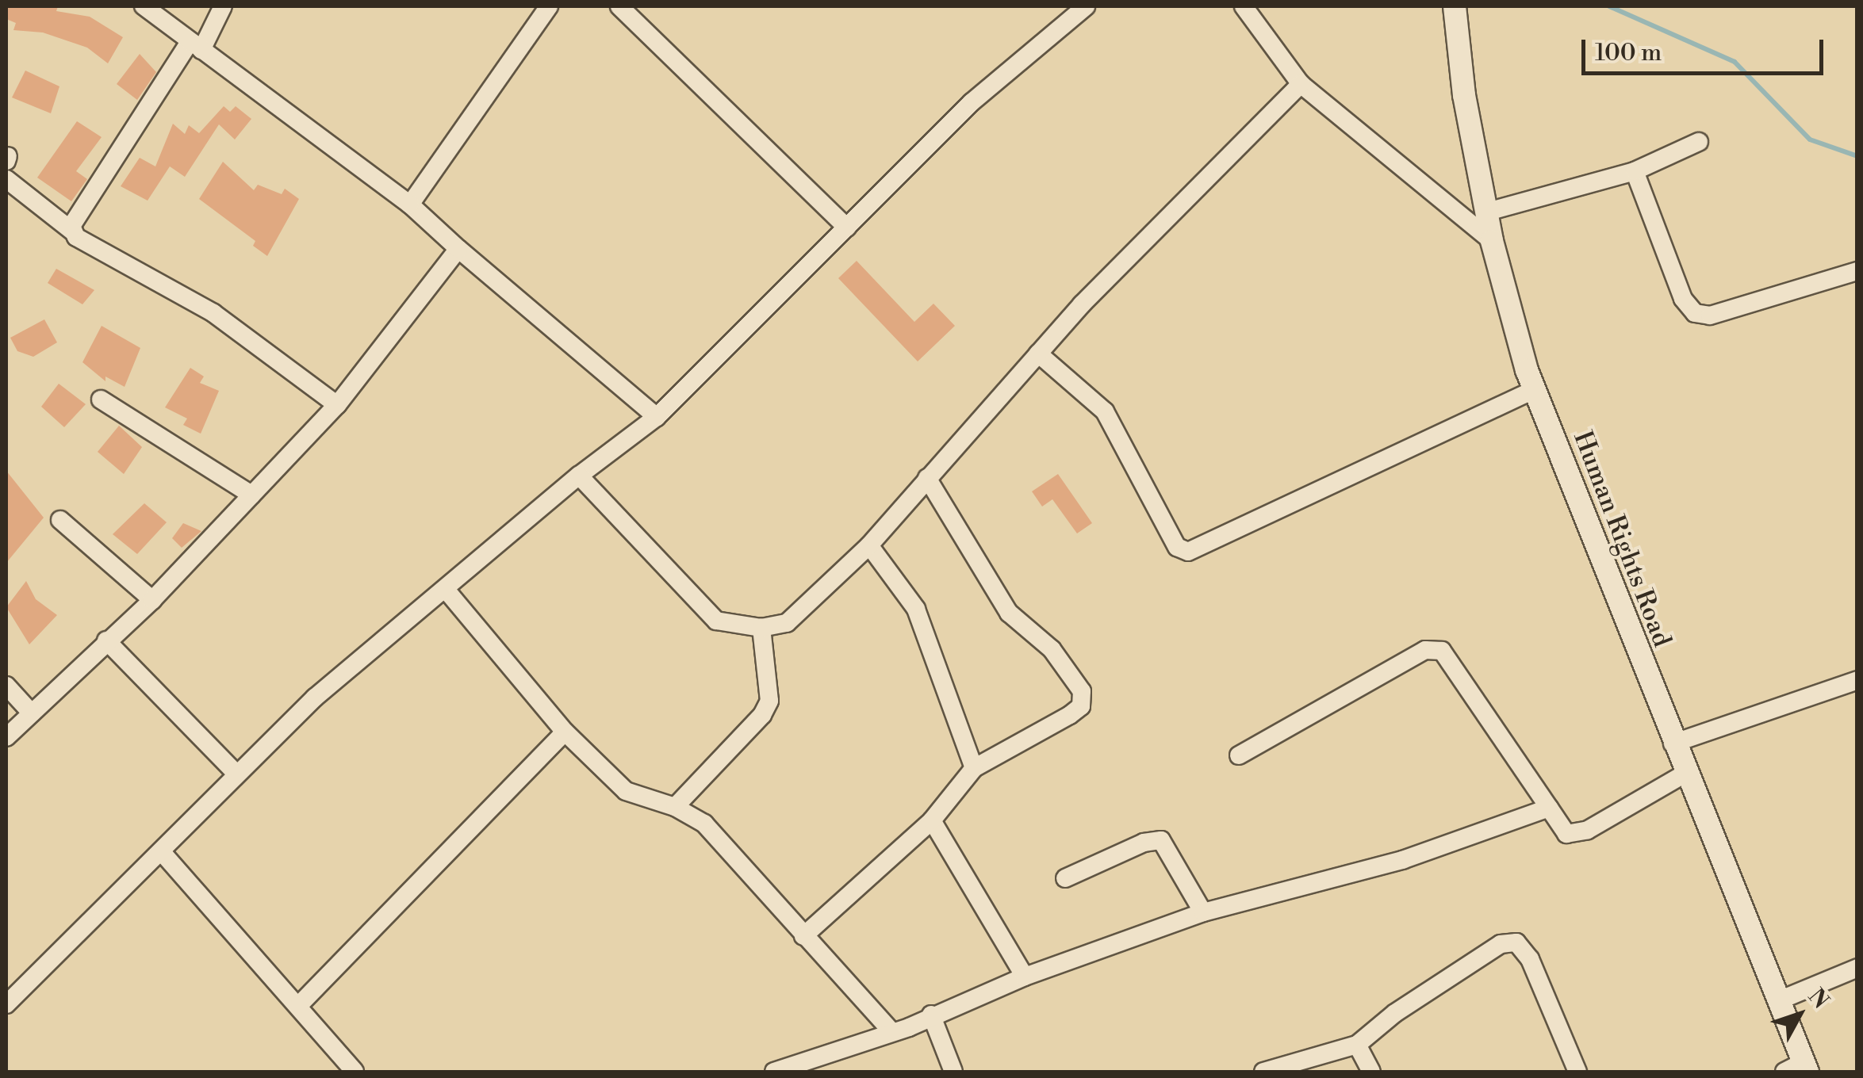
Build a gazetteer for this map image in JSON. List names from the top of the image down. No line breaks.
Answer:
{"streets":{"street":["Human Rights Road"]},"scale_bar":"100 m","north":"top right"}
